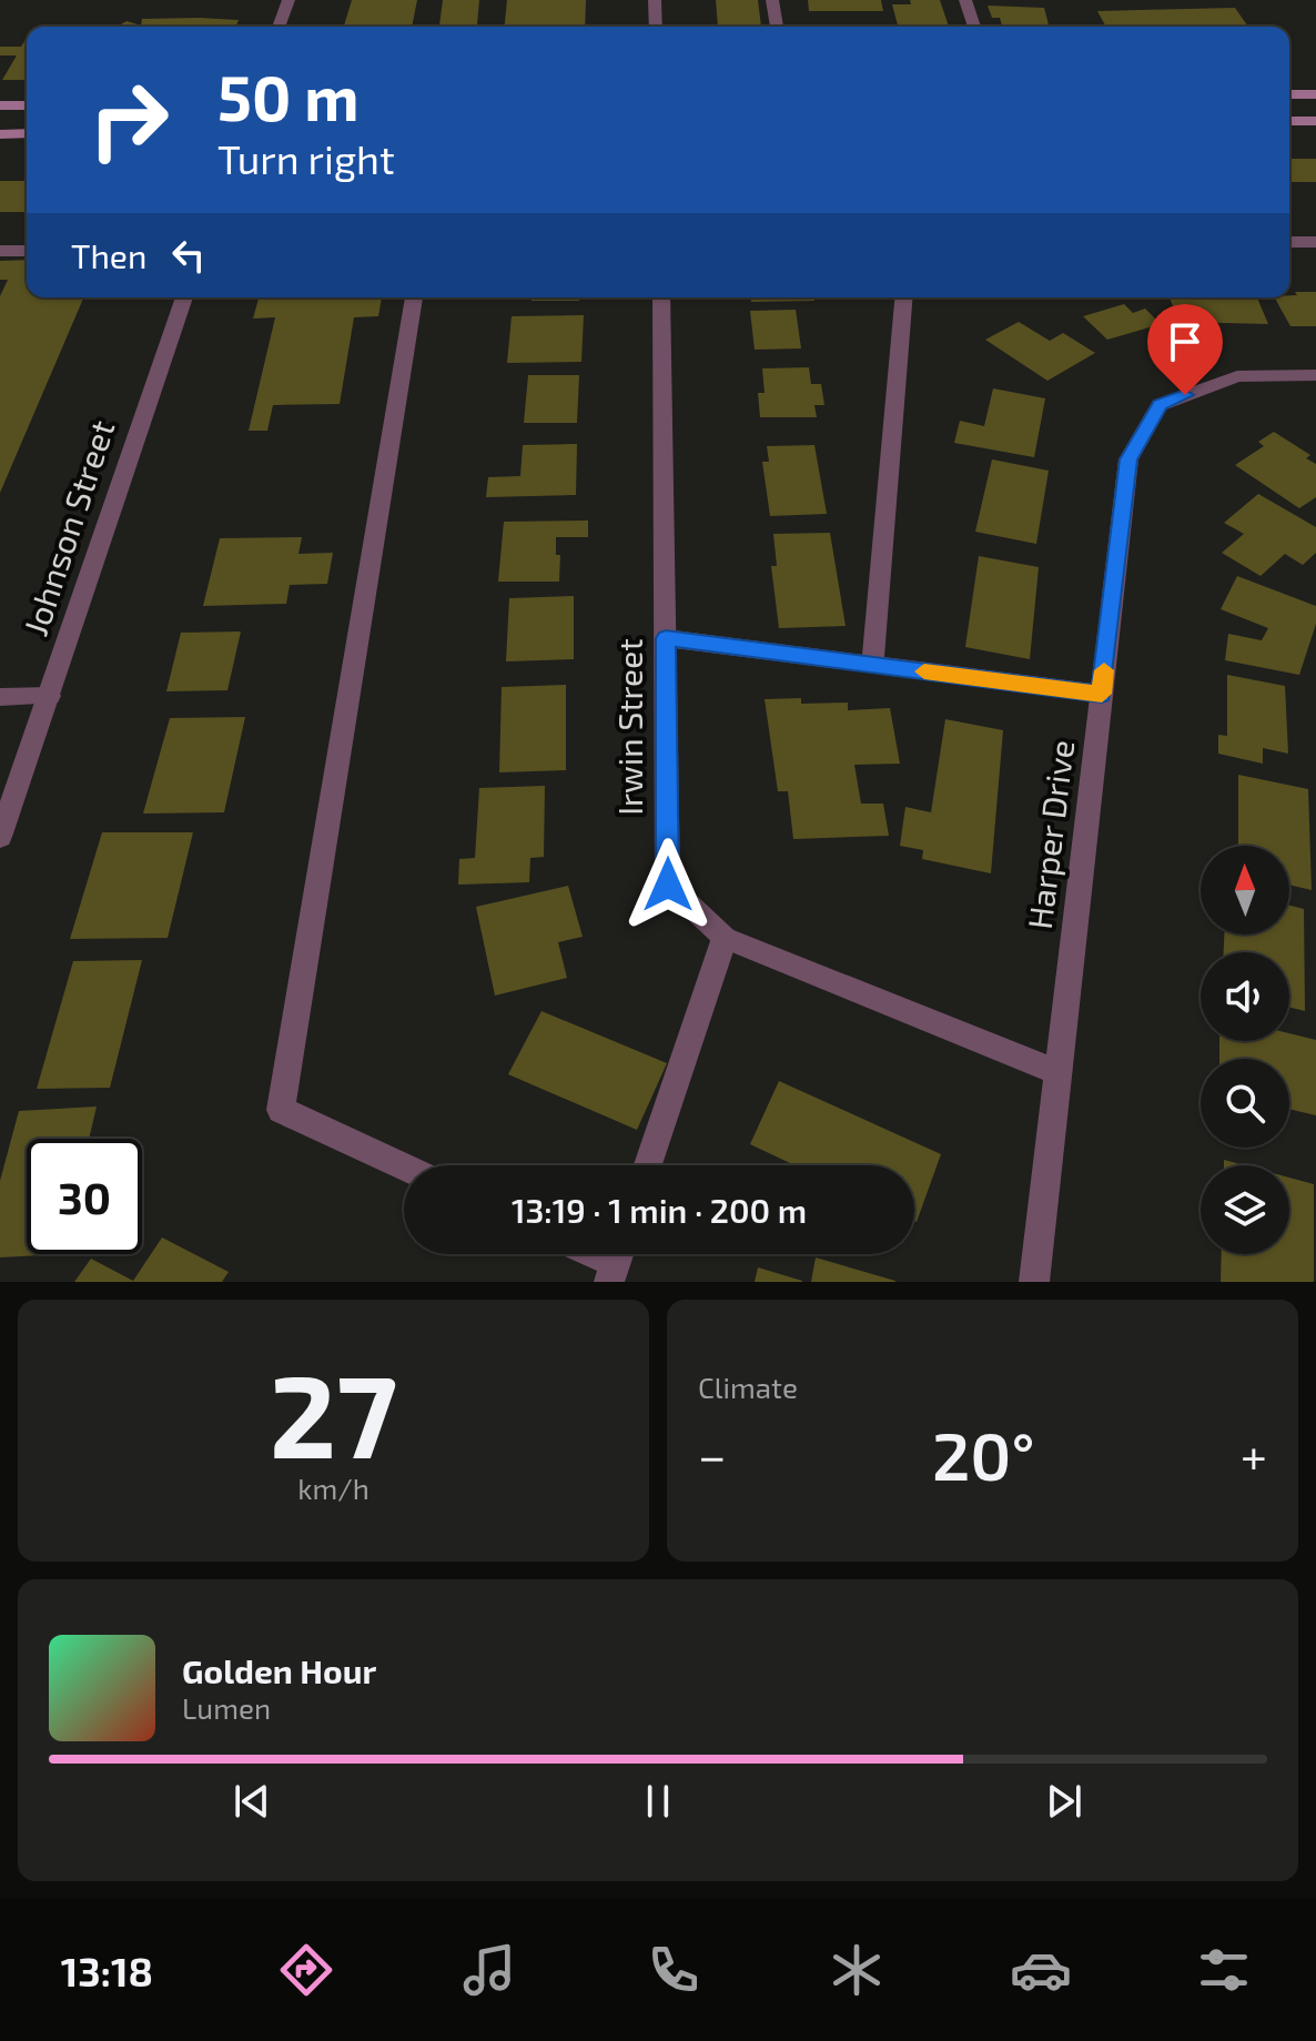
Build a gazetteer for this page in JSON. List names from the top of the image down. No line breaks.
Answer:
{"streets":{"street":["Johnson Street","Irwin Street","Harper Drive"]},"crossings":[["Irwin Street","Harper Drive"]],"north":"top","page":{"turn":["50 m","Turn right"],"then":"Then","limit":"30","trip":"13:19 · 1 min · 200 m","tile":[["27","km/h"],"Climate"],"heat":["−","20°","+"],"song":["Golden Hour","Lumen"],"tabs":"13:18"}}
